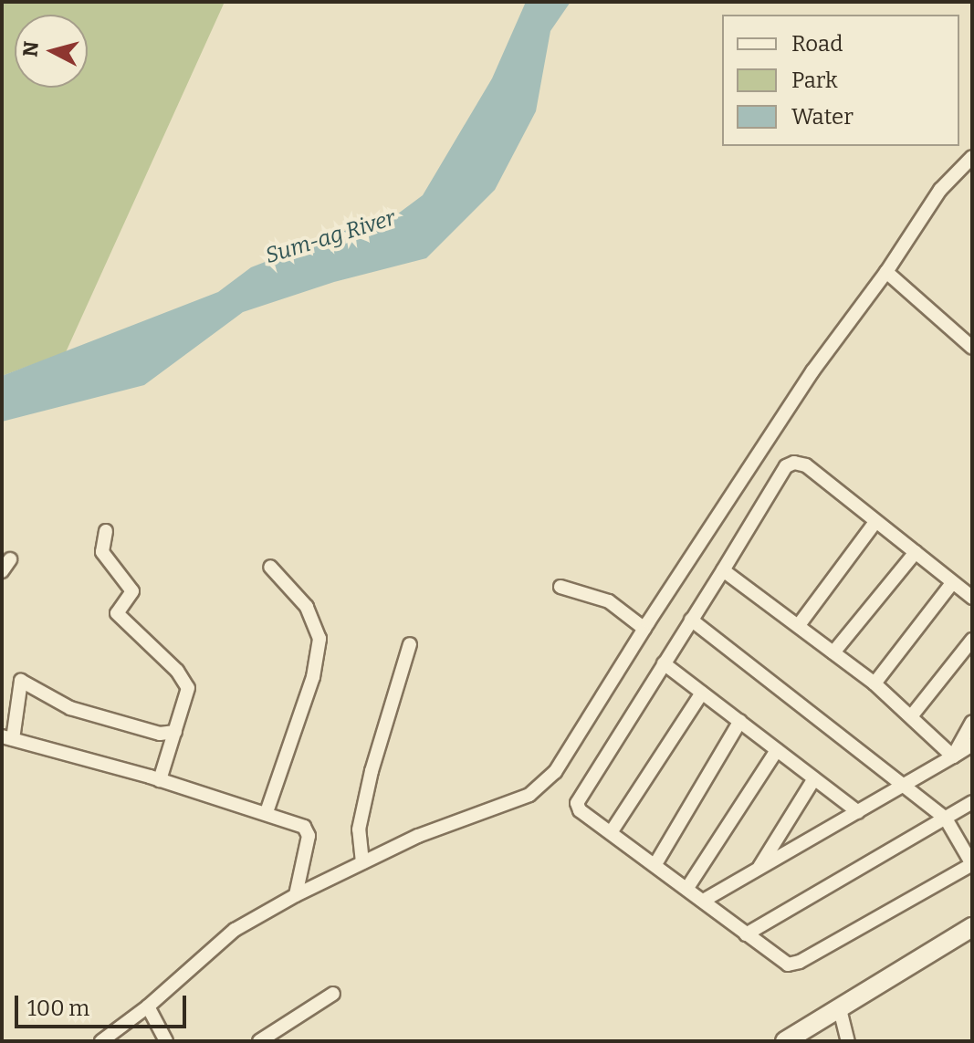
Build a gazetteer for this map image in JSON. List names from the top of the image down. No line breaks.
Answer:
{"water":["Sum-ag River"],"legend":["Road","Park","Water"],"scale_bar":"100 m","north":"left"}
